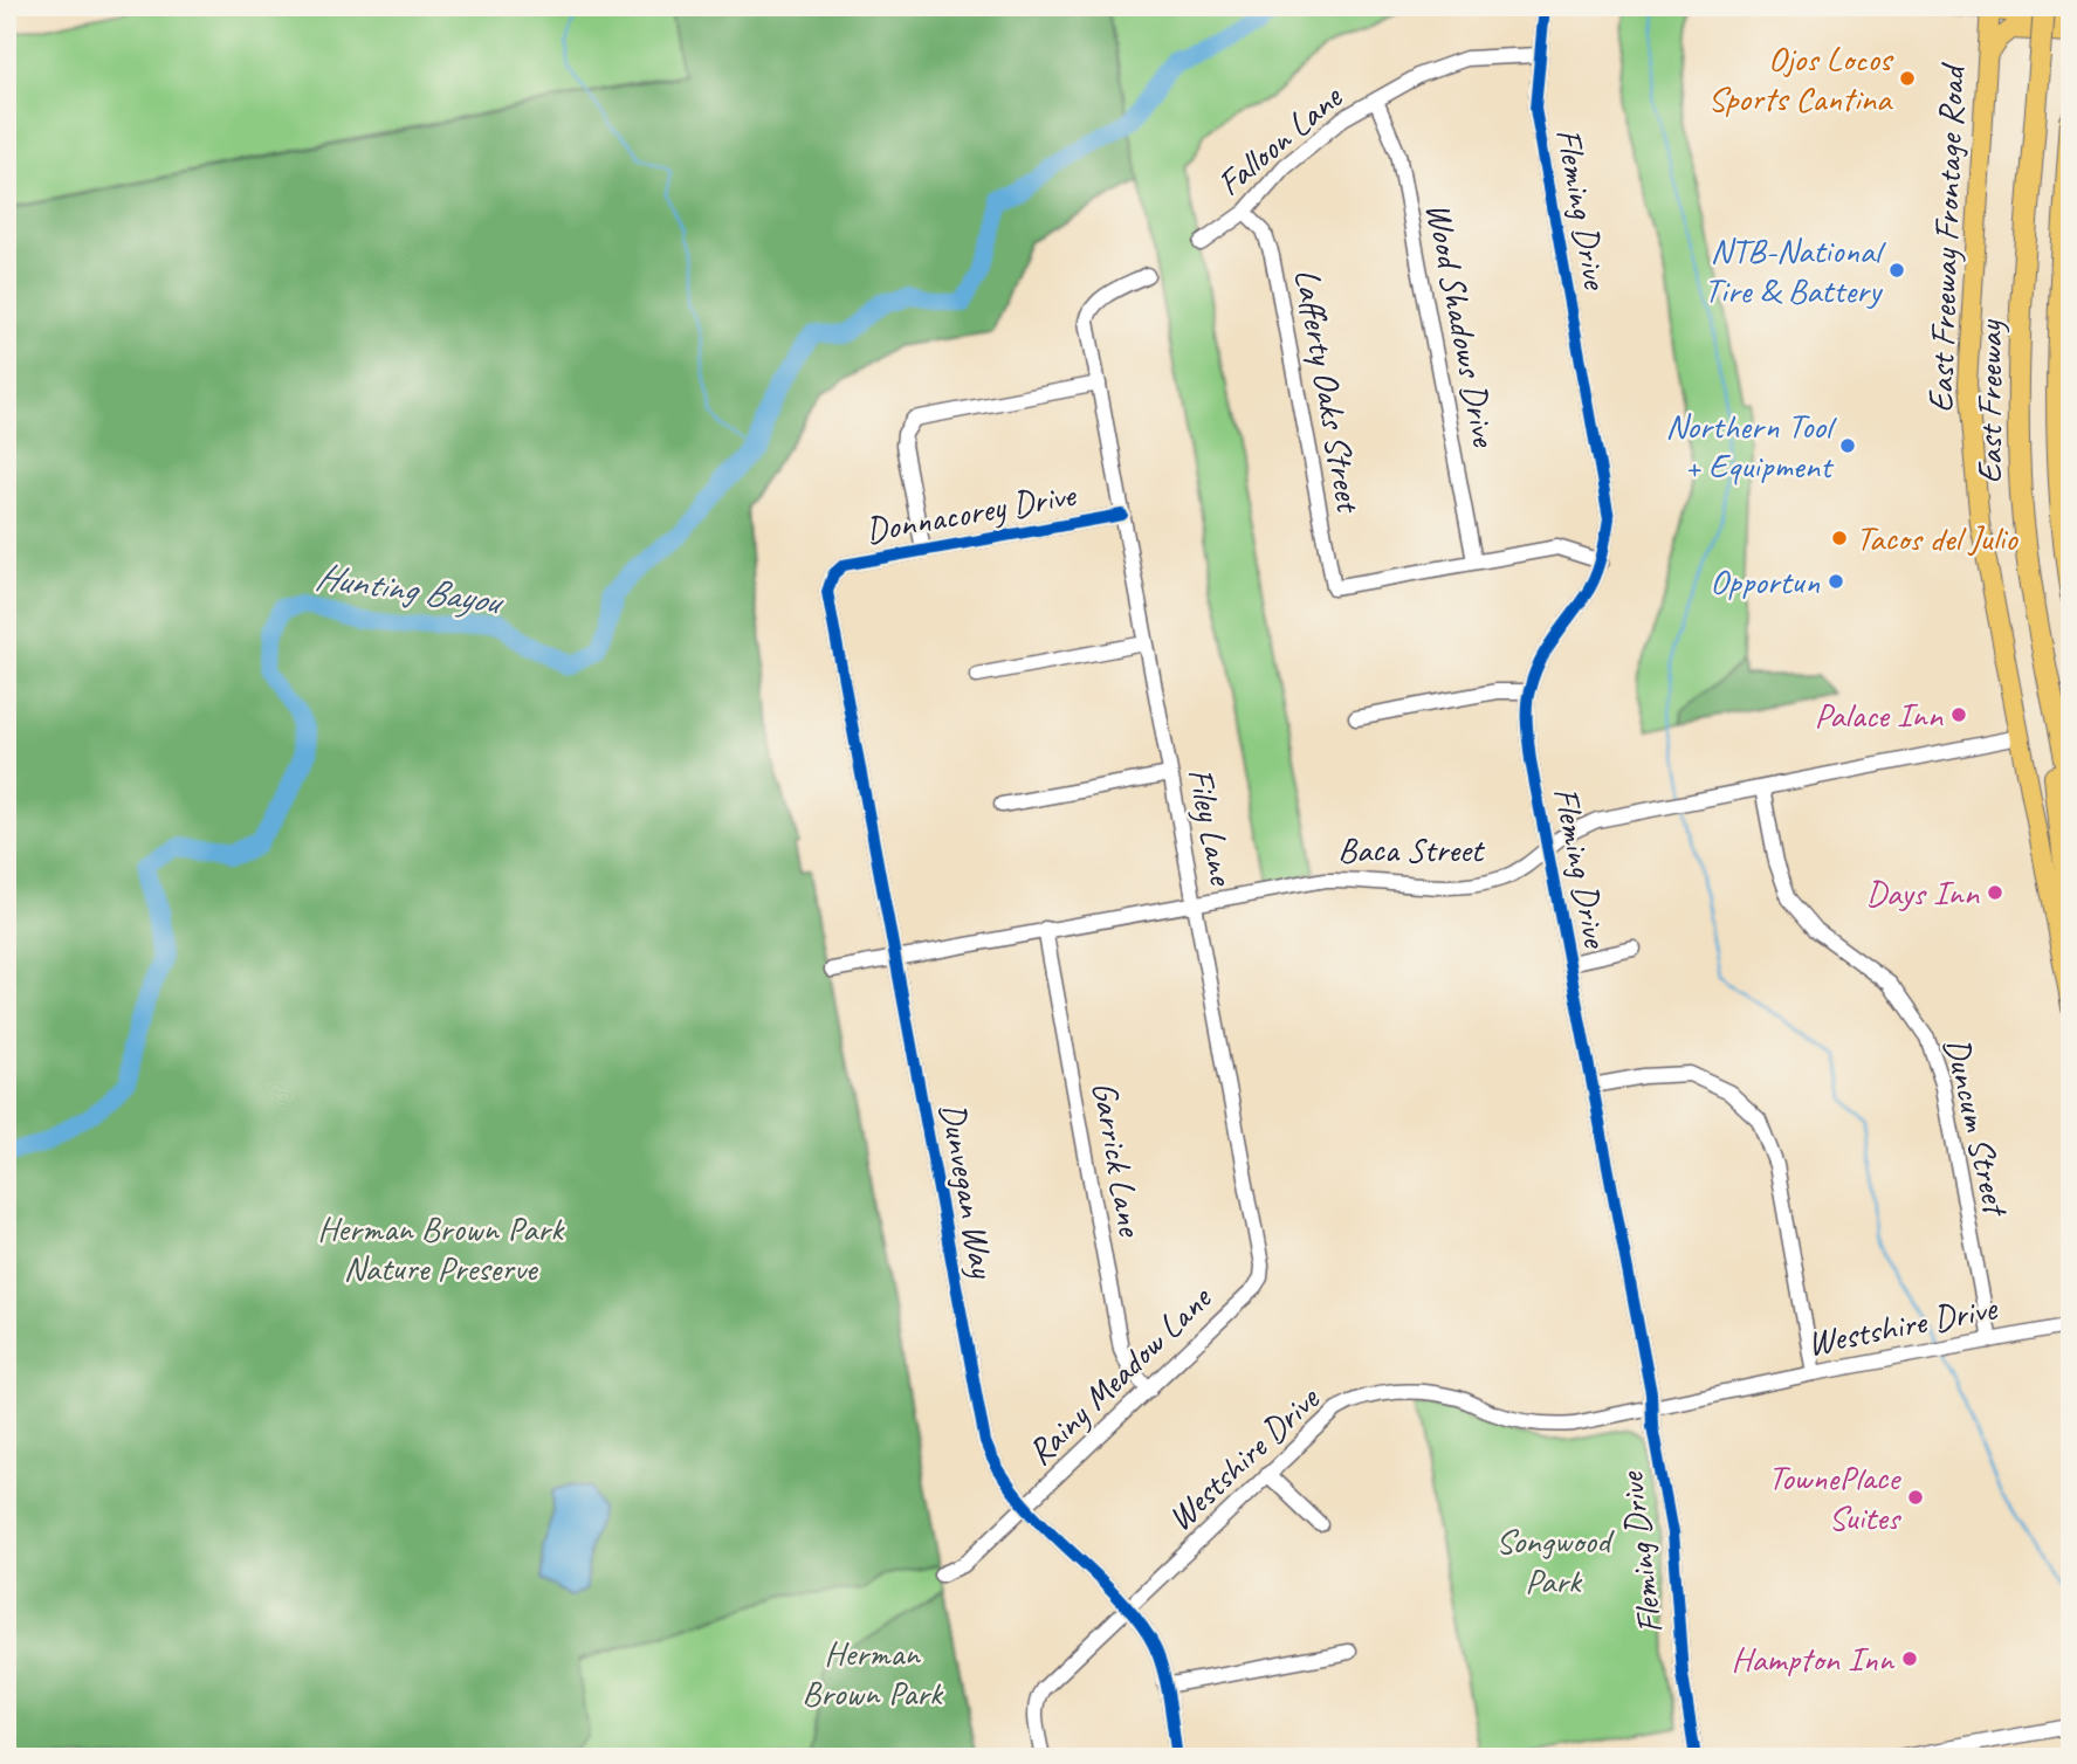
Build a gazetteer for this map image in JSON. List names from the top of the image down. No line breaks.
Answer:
{"streets":{"highway":["East Freeway"],"main road":["East Freeway Frontage Road"],"street":["Falloon Lane","Fleming Drive","Wood Shadows Drive","Lafferty Oaks Street","Donnacorey Drive","Filey Lane","Baca Street","Duncum Street","Garrick Lane","Dunvegan Way","Westshire Drive","Rainy Meadow Lane"]},"crossings":[["Falloon Lane","Fleming Drive"],["Falloon Lane","Wood Shadows Drive"],["Falloon Lane","Lafferty Oaks Street"],["Fleming Drive","Baca Street"],["Fleming Drive","Westshire Drive"],["East Freeway Frontage Road","Baca Street"],["Wood Shadows Drive","Lafferty Oaks Street"],["Donnacorey Drive","Filey Lane"],["Donnacorey Drive","Dunvegan Way"],["Filey Lane","Baca Street"],["Filey Lane","Rainy Meadow Lane"],["Baca Street","Duncum Street"],["Baca Street","Garrick Lane"],["Baca Street","Dunvegan Way"],["Duncum Street","Westshire Drive"],["Garrick Lane","Rainy Meadow Lane"],["Dunvegan Way","Westshire Drive"],["Dunvegan Way","Rainy Meadow Lane"]],"water":["Hunting Bayou"],"parks":["Herman Brown Park Nature Preserve","Songwood Park","Herman Brown Park"],"places":["Ojos Locos Sports Cantina","NTB-National Tire & Battery","Northern Tool + Equipment","Tacos del Julio","Opportun","Palace Inn","Days Inn","TownePlace Suites","Hampton Inn"]}
